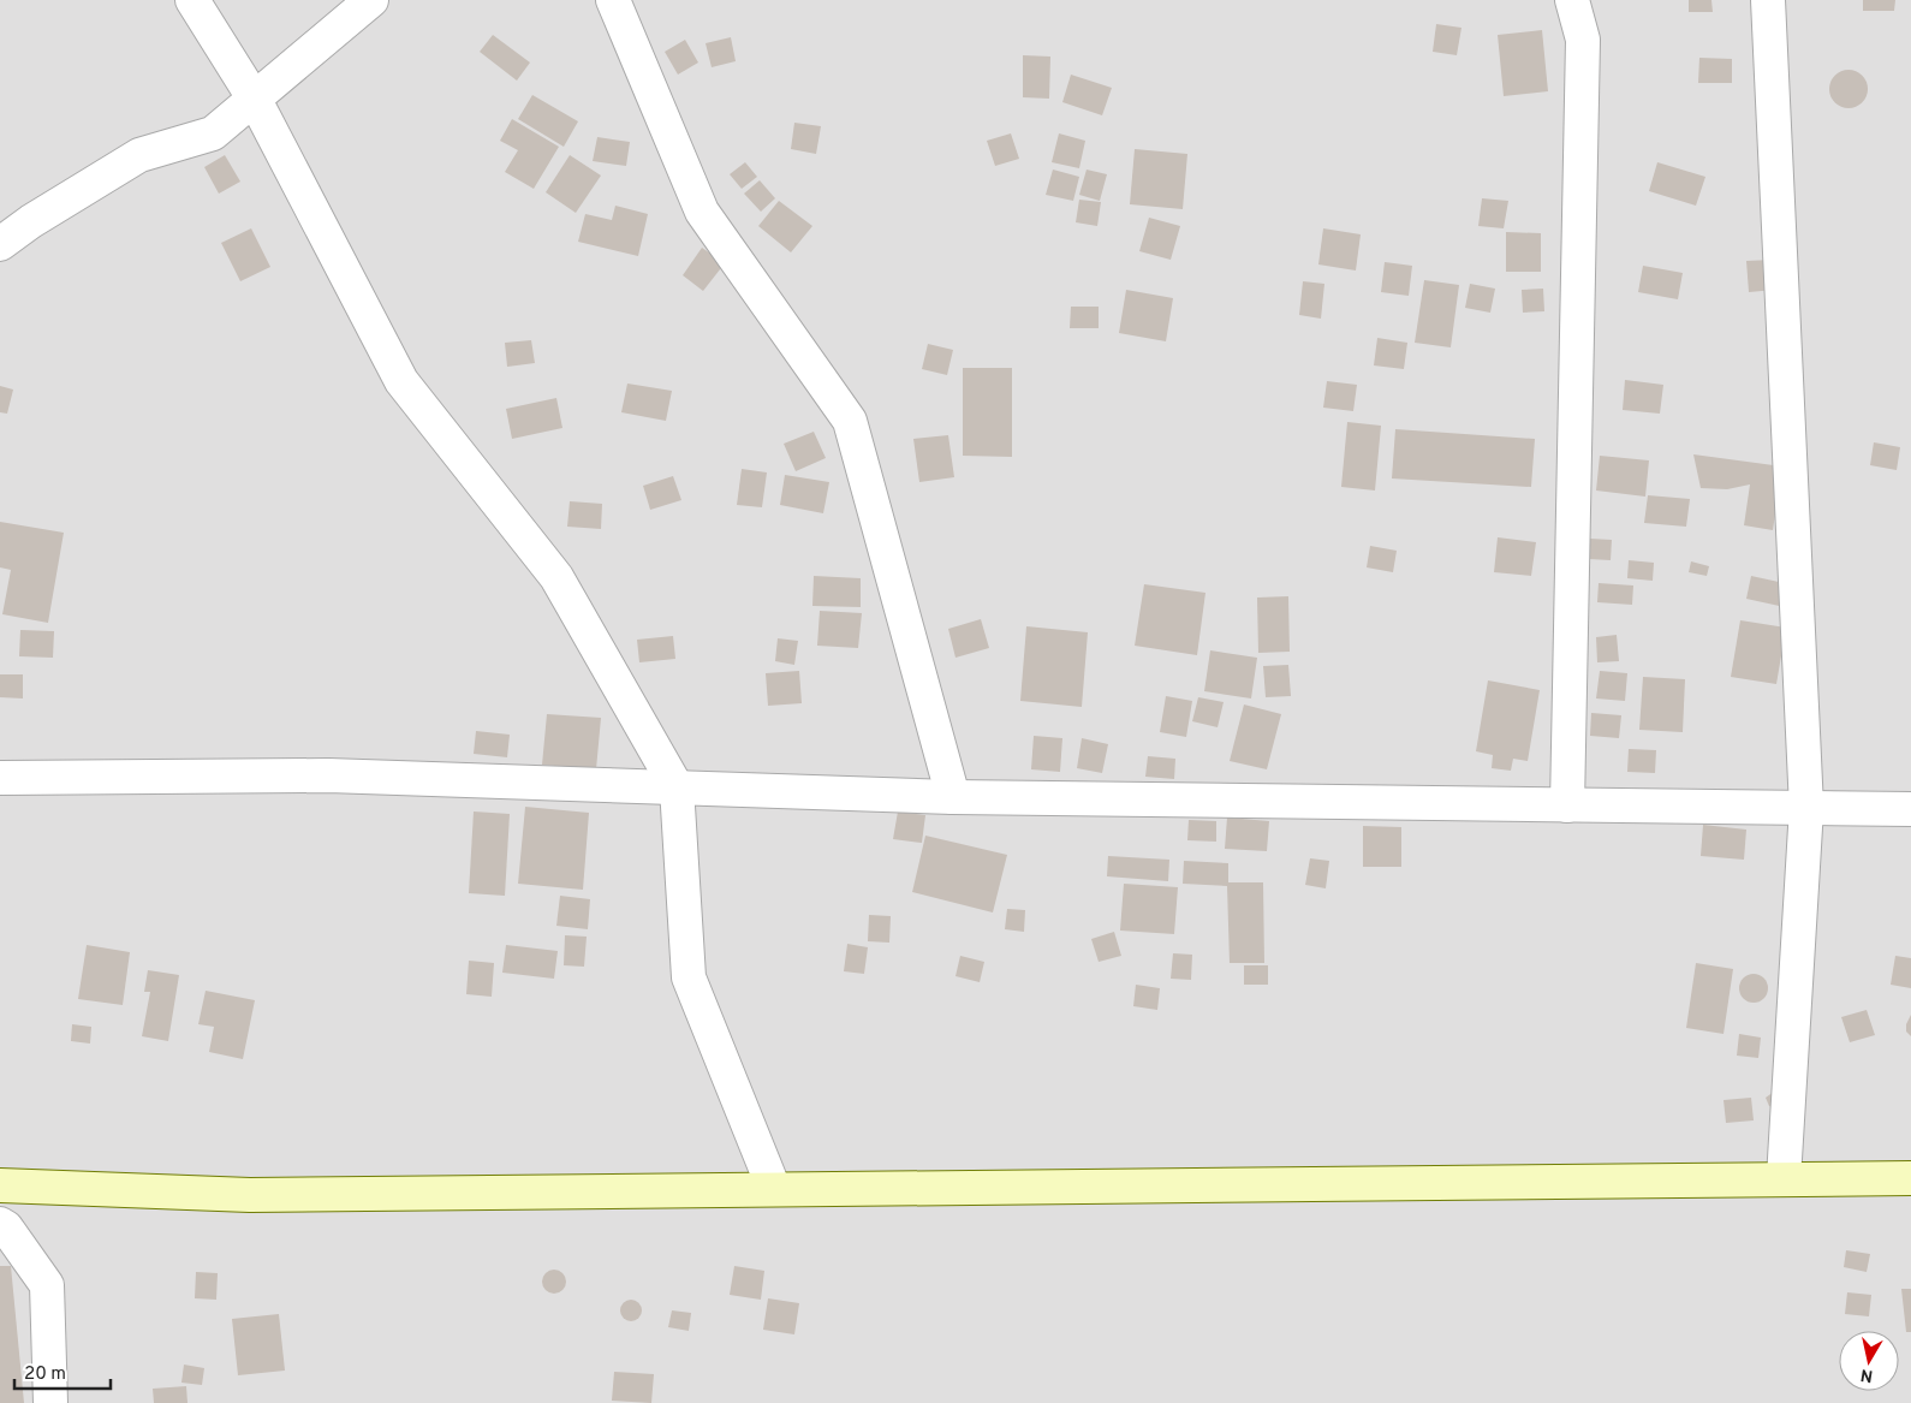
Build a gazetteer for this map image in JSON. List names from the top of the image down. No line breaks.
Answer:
{"scale_bar":"20 m","north":"bottom"}
